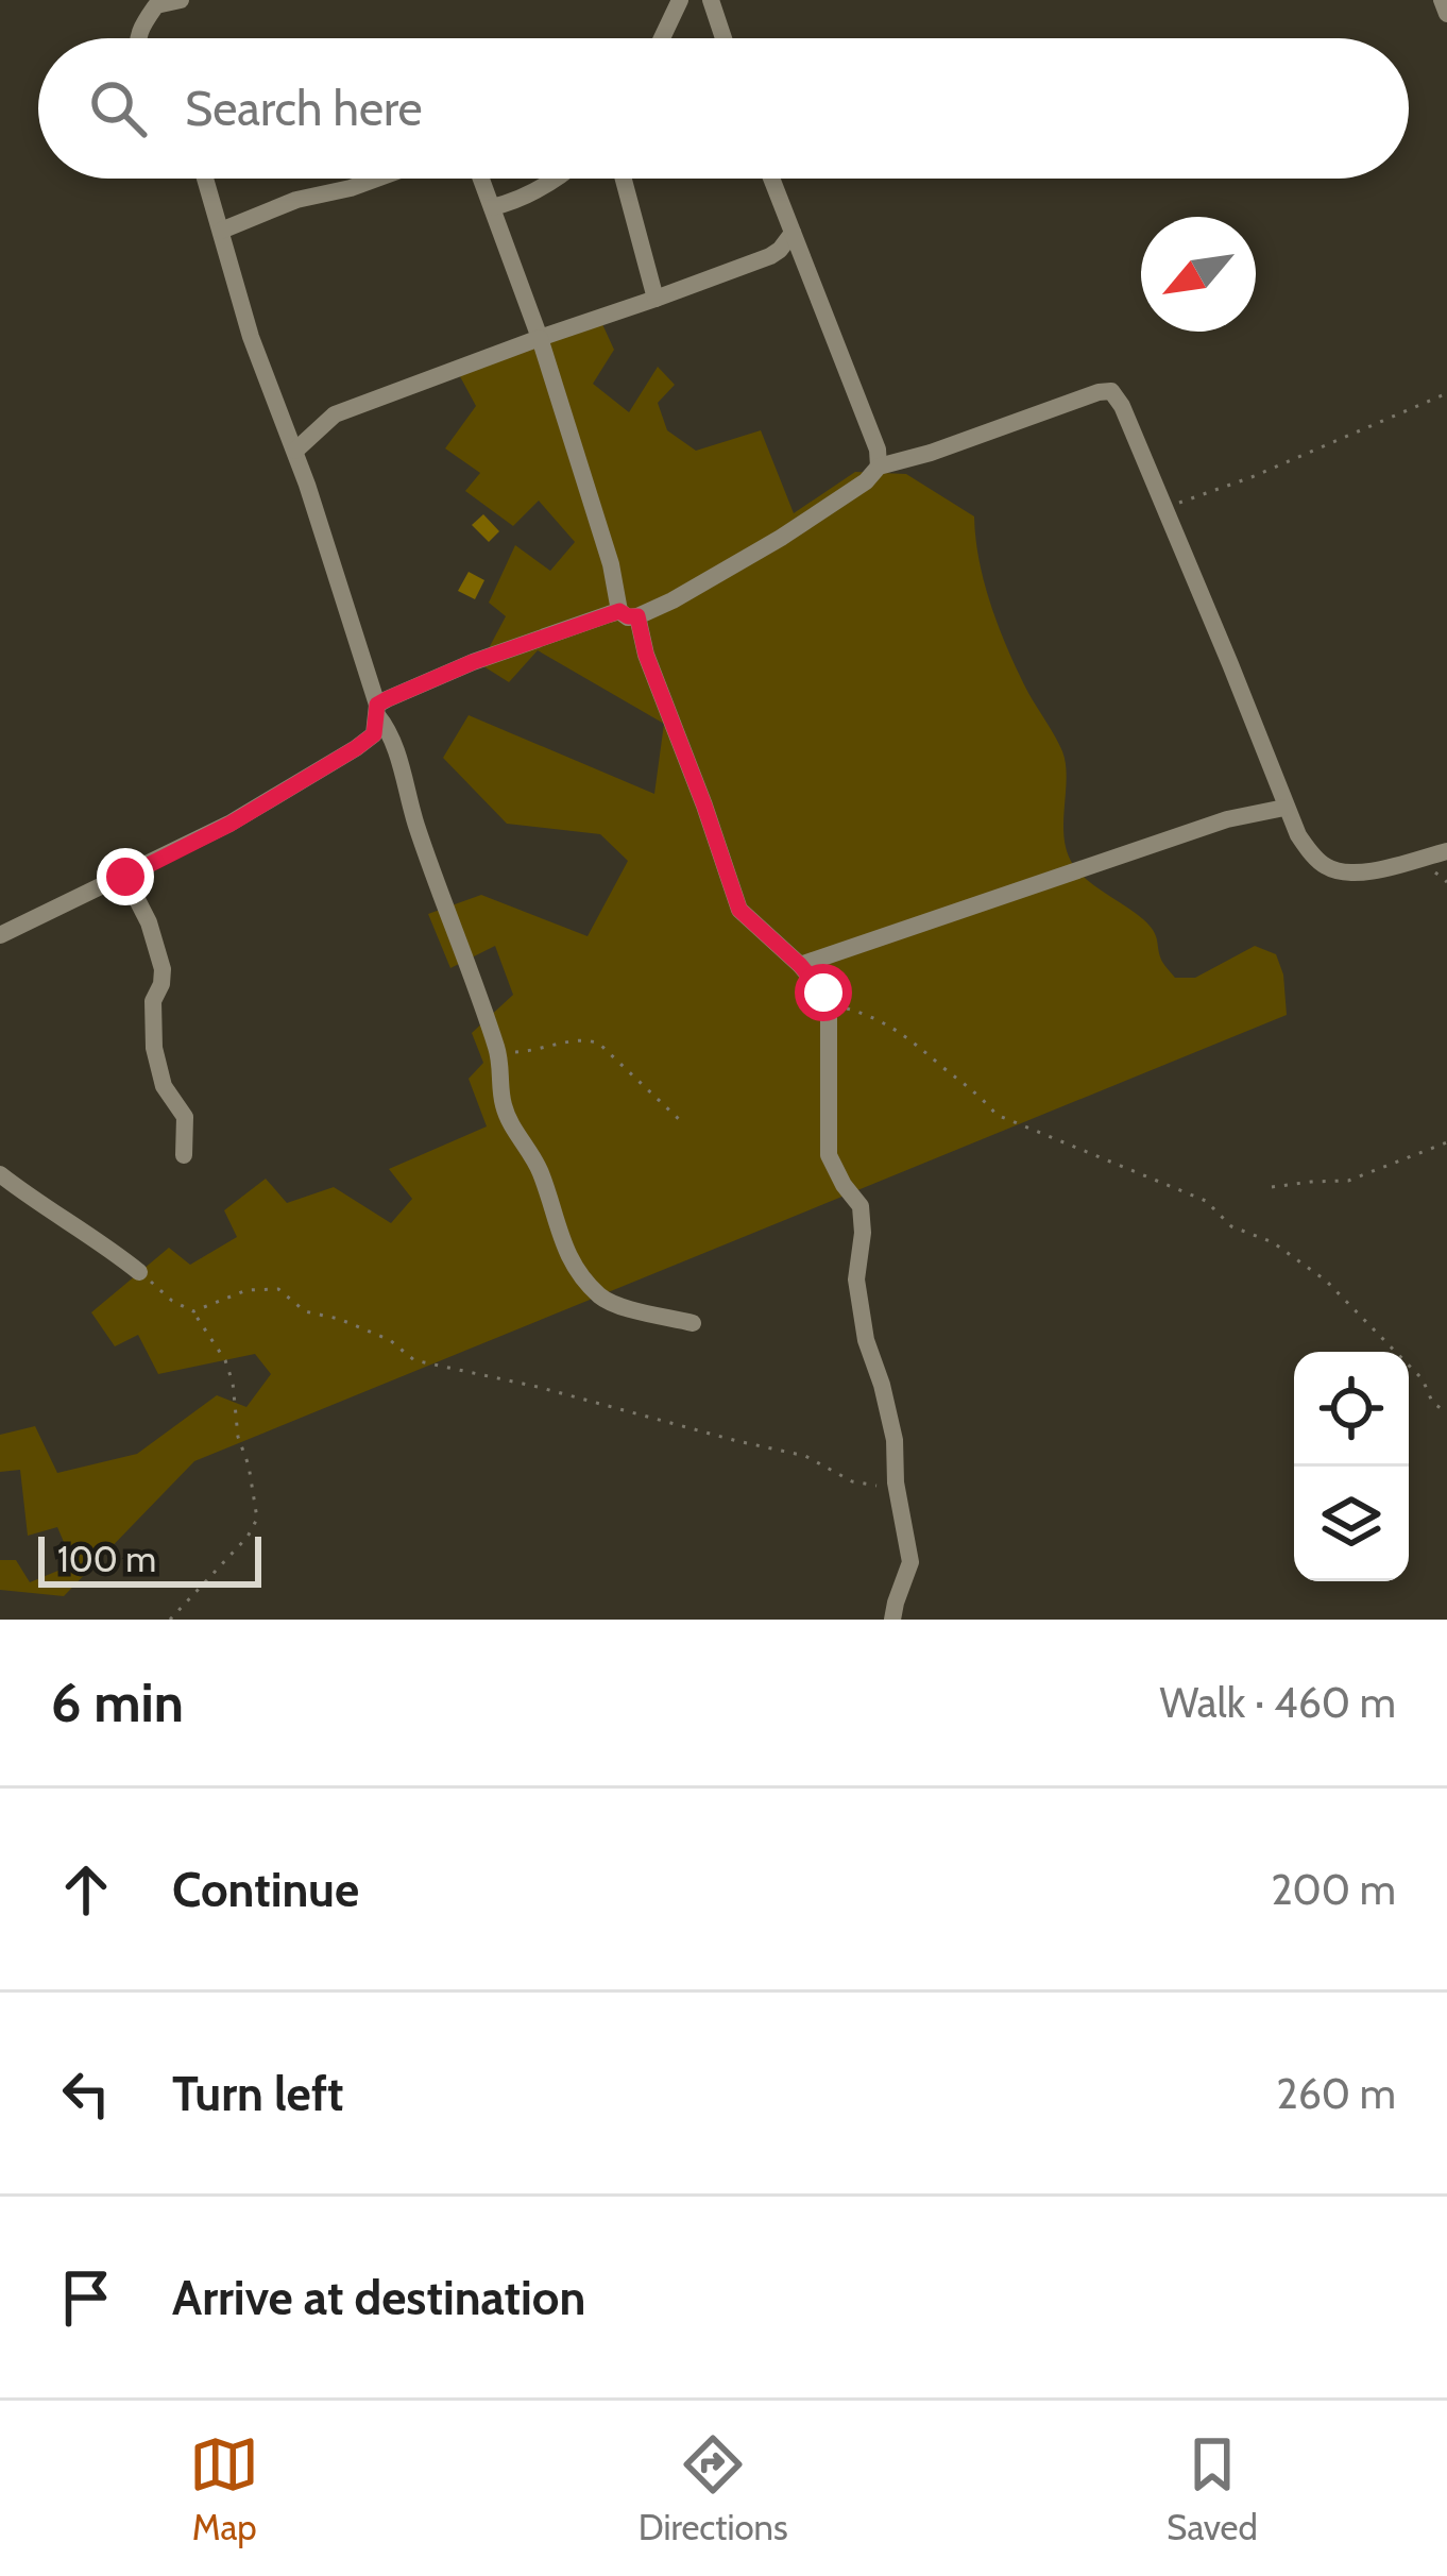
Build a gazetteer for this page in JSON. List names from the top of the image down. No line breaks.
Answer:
{"scale_bar":"100 m","north":"bottom left","page":{"search":"Search here","scale":"100 m","heading":["6 min","Walk · 460 m"],"list":[["Continue","200 m"],["Turn left","260 m"],"Arrive at destination"],"nav":["Map","Directions","Saved"]}}
